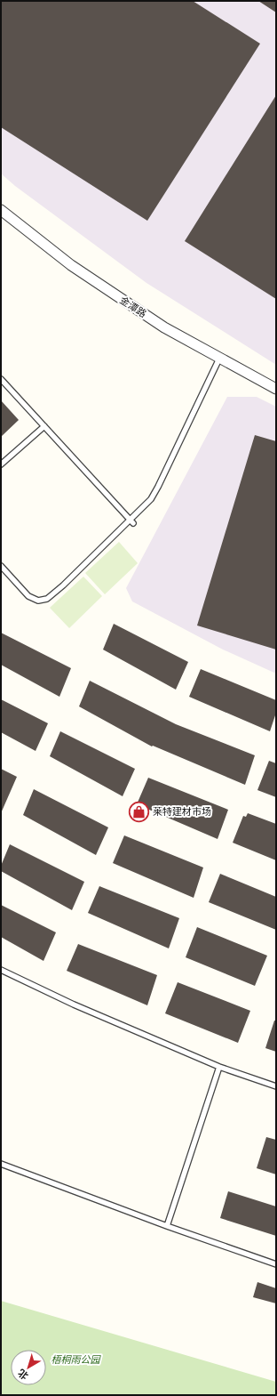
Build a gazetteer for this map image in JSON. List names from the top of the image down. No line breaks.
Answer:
{"streets":{"street":["金潭路"]},"parks":["梧桐雨公园"],"places":{"shop":["莱特建材市场"]},"north":"bottom left"}
